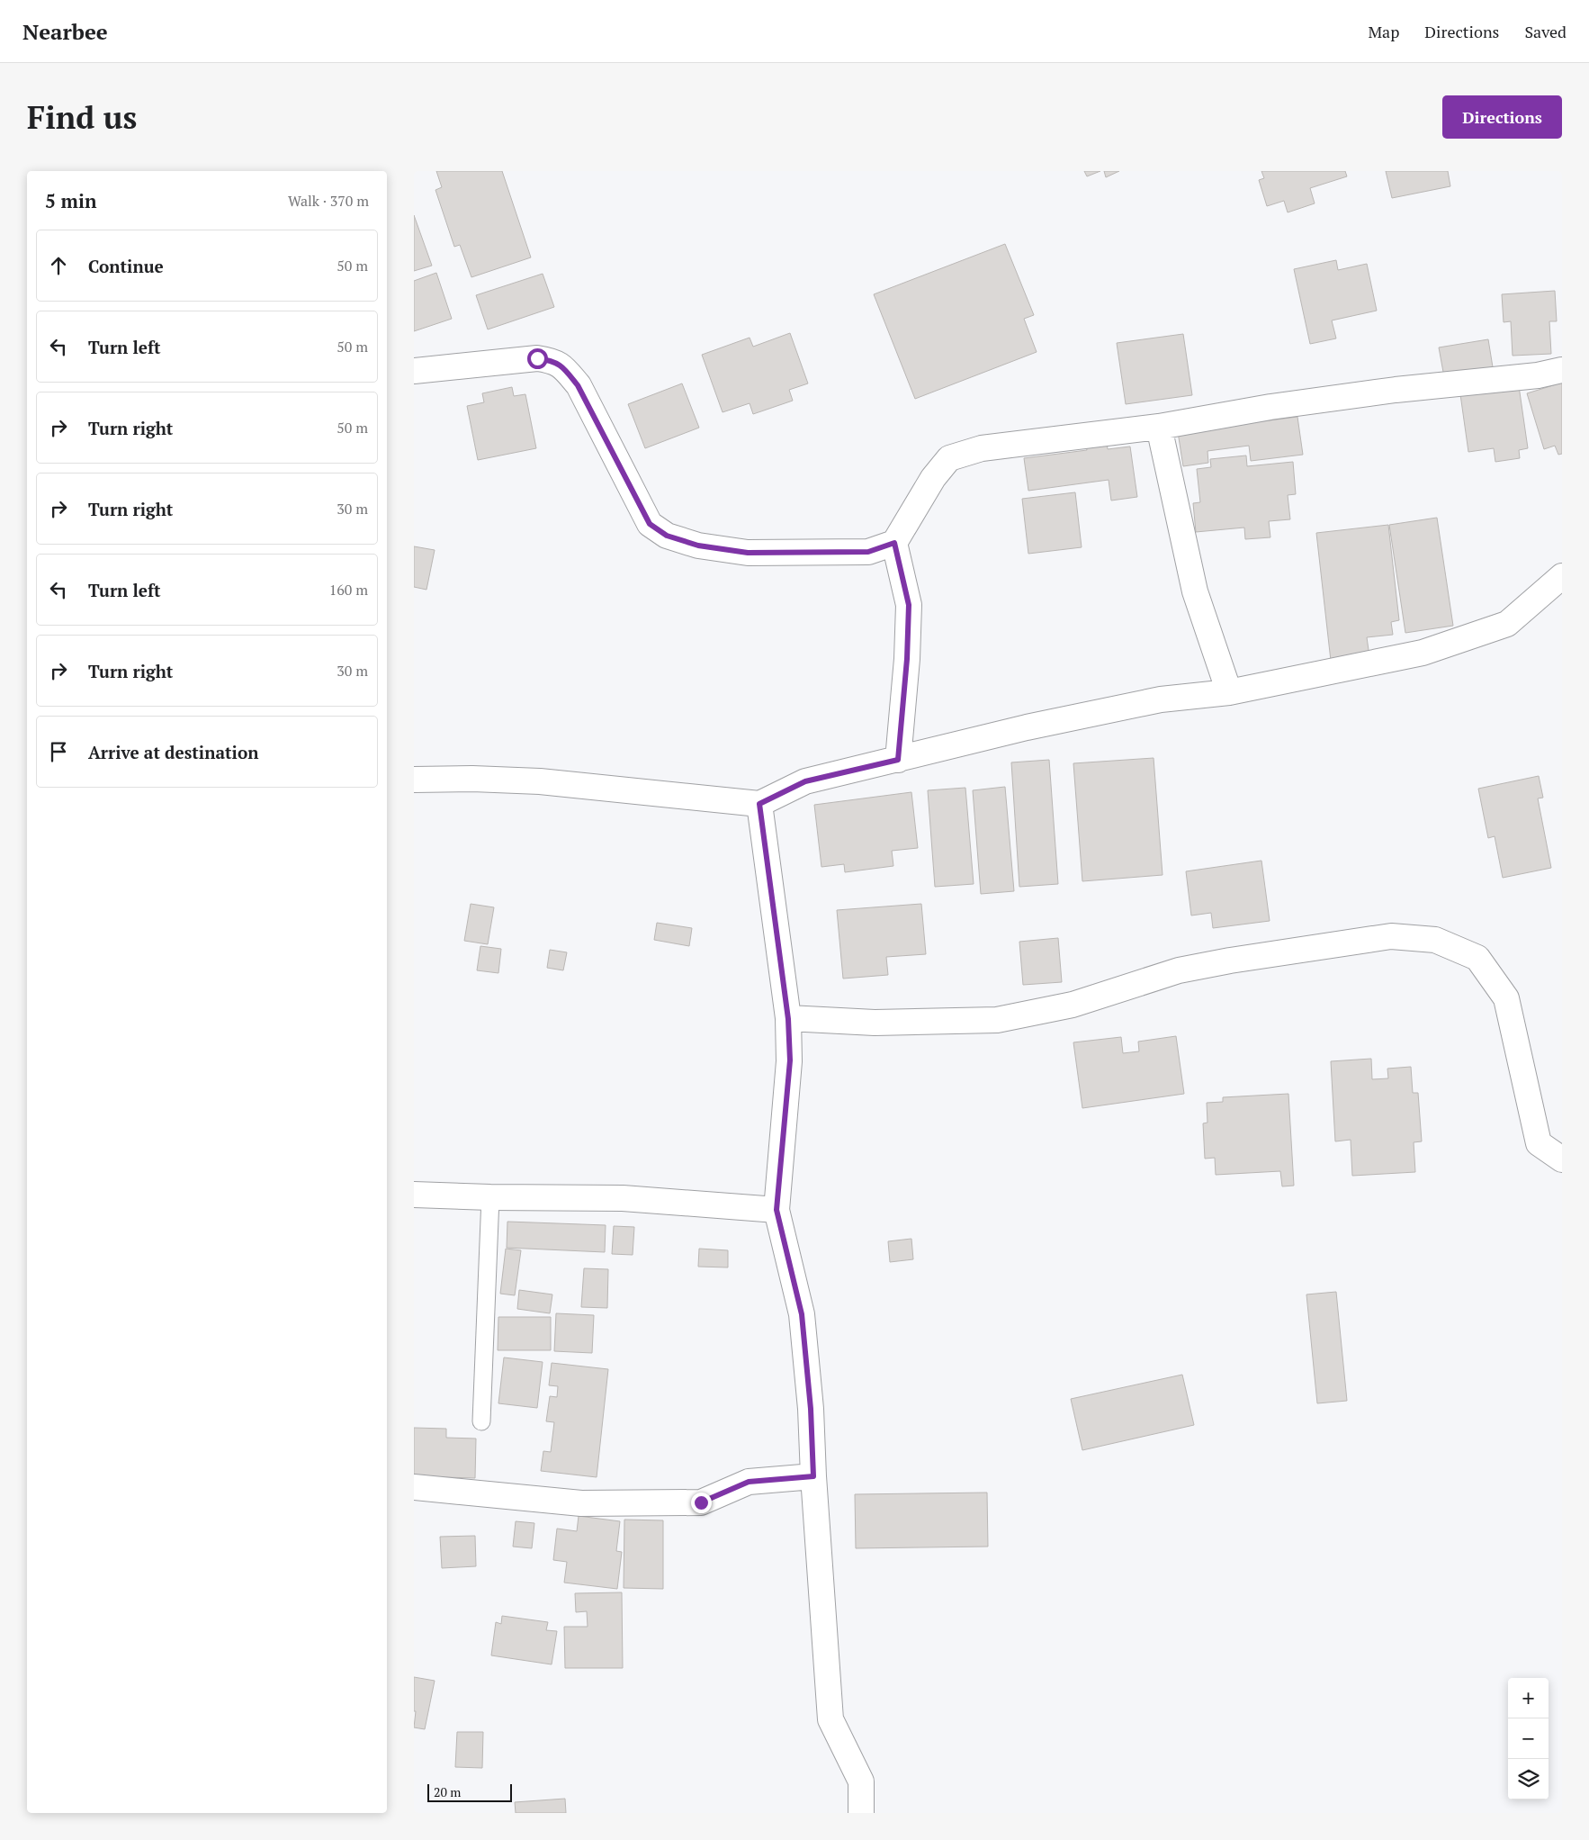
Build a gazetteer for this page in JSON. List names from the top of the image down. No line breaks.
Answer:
{"scale_bar":"20 m","page":{"header":"Nearbee","nav":["Map","Directions","Saved"],"buttons":"Directions","title":"Find us","heading":["5 min","Walk · 370 m"],"list":[["Continue","50 m"],["Turn left","50 m"],["Turn right","50 m"],["Turn right","30 m"],["Turn left","160 m"],["Turn right","30 m"],"Arrive at destination"],"map_buttons":["+","−"],"scale":"20 m"}}
